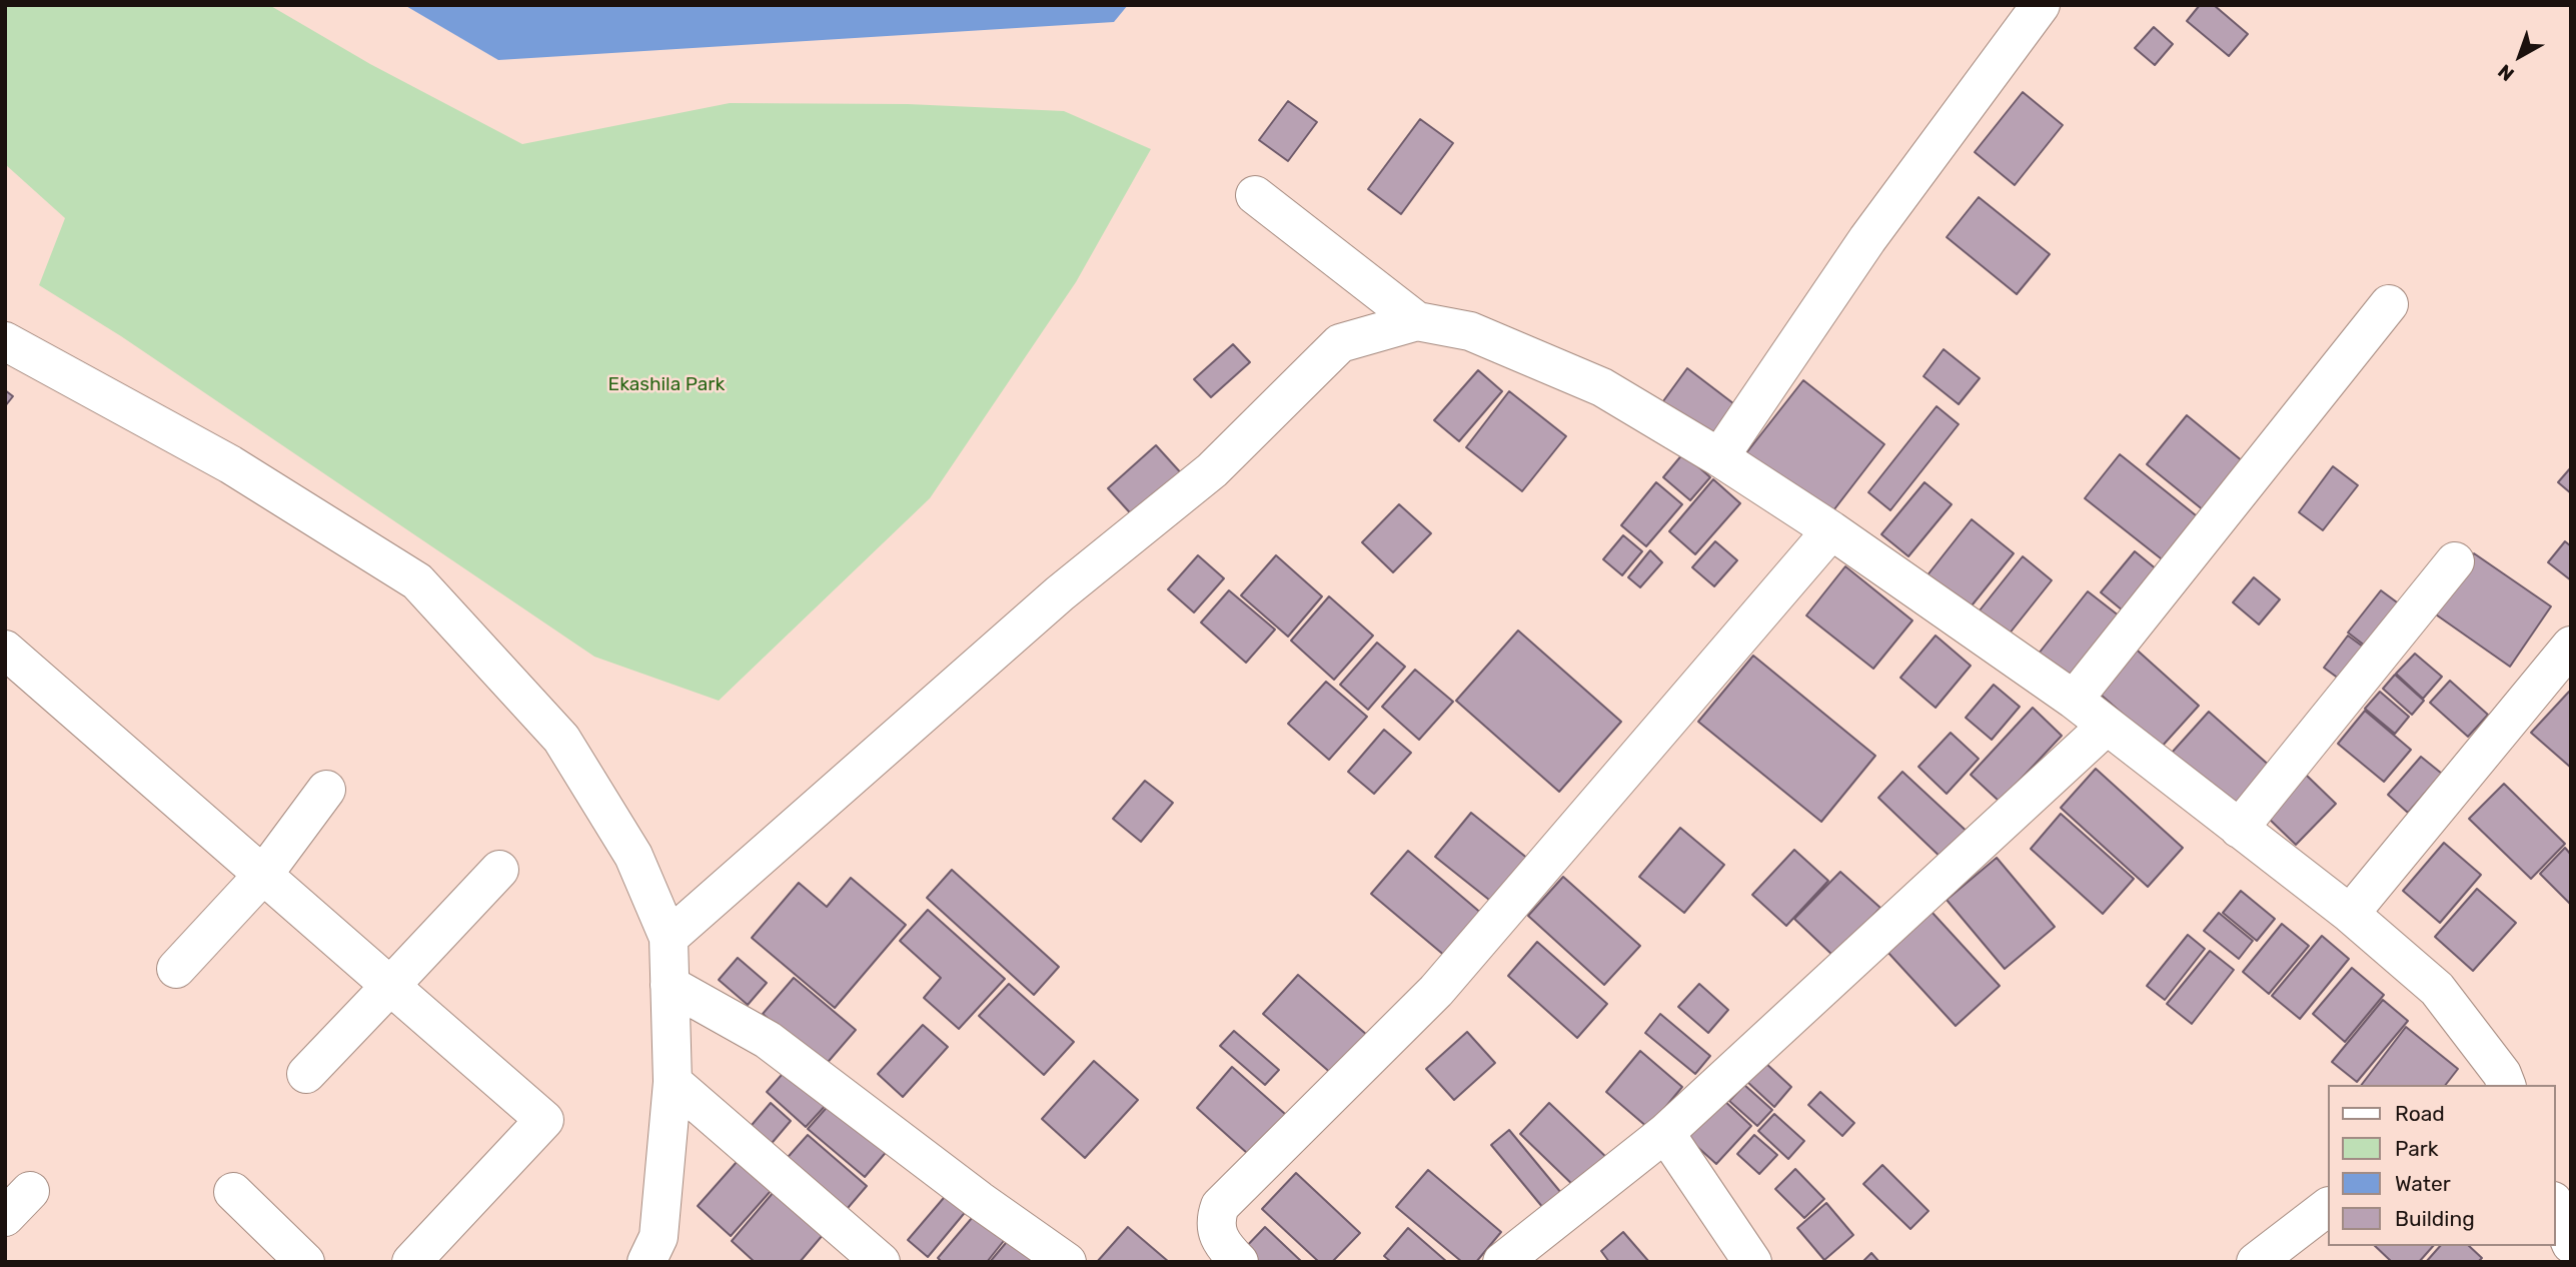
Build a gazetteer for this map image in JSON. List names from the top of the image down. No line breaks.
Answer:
{"parks":["Ekashila Park"],"legend":["Road","Park","Water","Building"],"north":"bottom left"}
